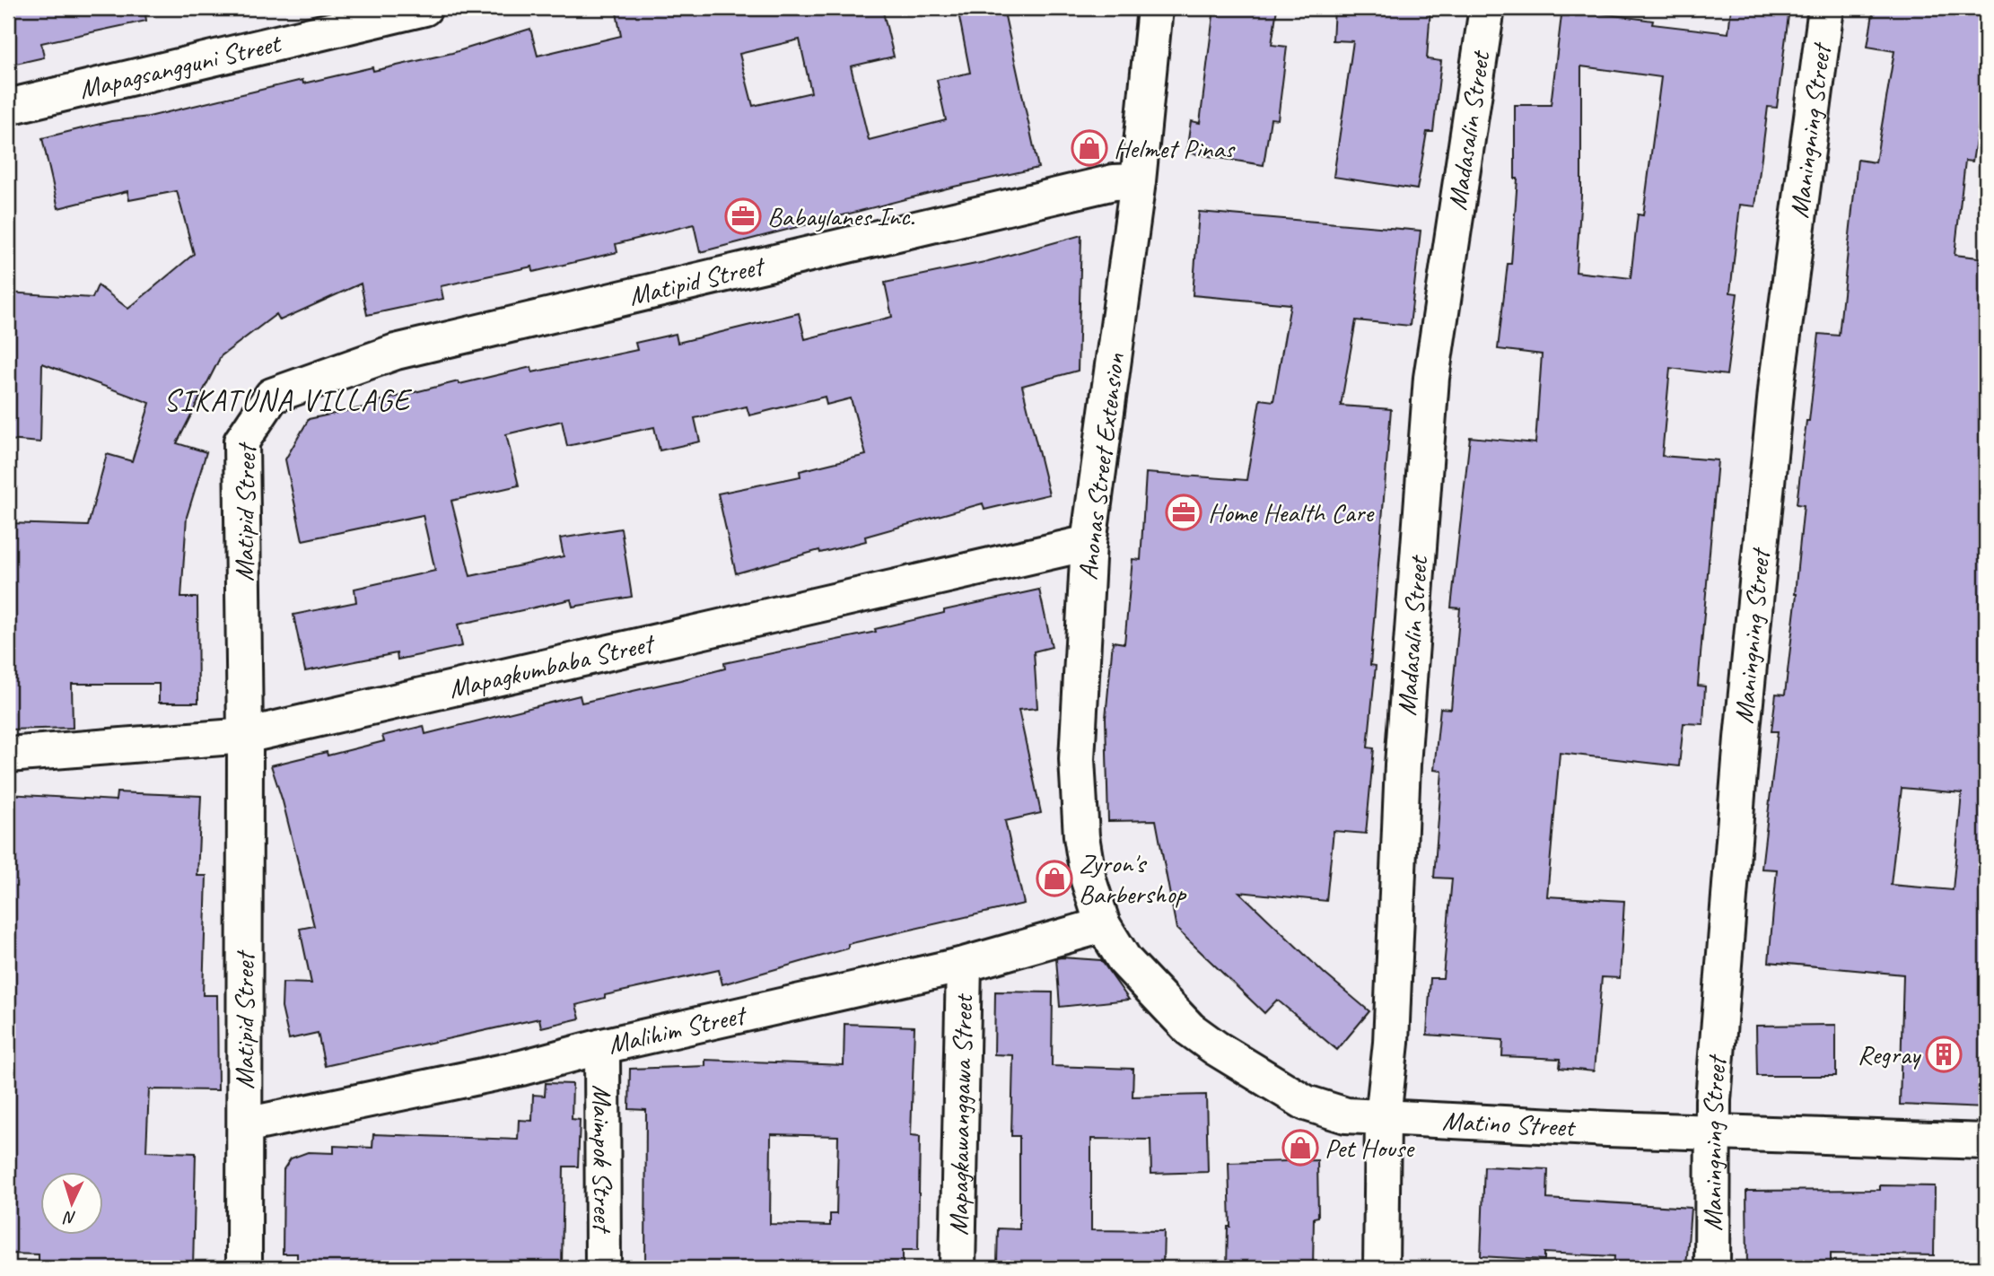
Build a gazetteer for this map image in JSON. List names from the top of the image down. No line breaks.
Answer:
{"streets":{"street":["Mapagsangguni Street","Madasalin Street","Maningning Street","Matipid Street","Anonas Street Extension","Mapagkumbaba Street","Malihim Street","Mapagkawanggawa Street","Matino Street","Maimpok Street"]},"crossings":[["Madasalin Street","Matino Street"],["Maningning Street","Matino Street"],["Matipid Street","Anonas Street Extension"],["Matipid Street","Mapagkumbaba Street"],["Matipid Street","Malihim Street"],["Anonas Street Extension","Mapagkumbaba Street"],["Anonas Street Extension","Malihim Street"],["Anonas Street Extension","Matino Street"],["Malihim Street","Mapagkawanggawa Street"],["Malihim Street","Matino Street"],["Malihim Street","Maimpok Street"]],"districts":["SIKATUNA VILLAGE"],"places":{"shop":["Helmet Pinas","Zyron's Barbershop","Pet House"],"office":["Babaylanes Inc.","Home Health Care"],"building":["Regray"]},"north":"bottom"}
